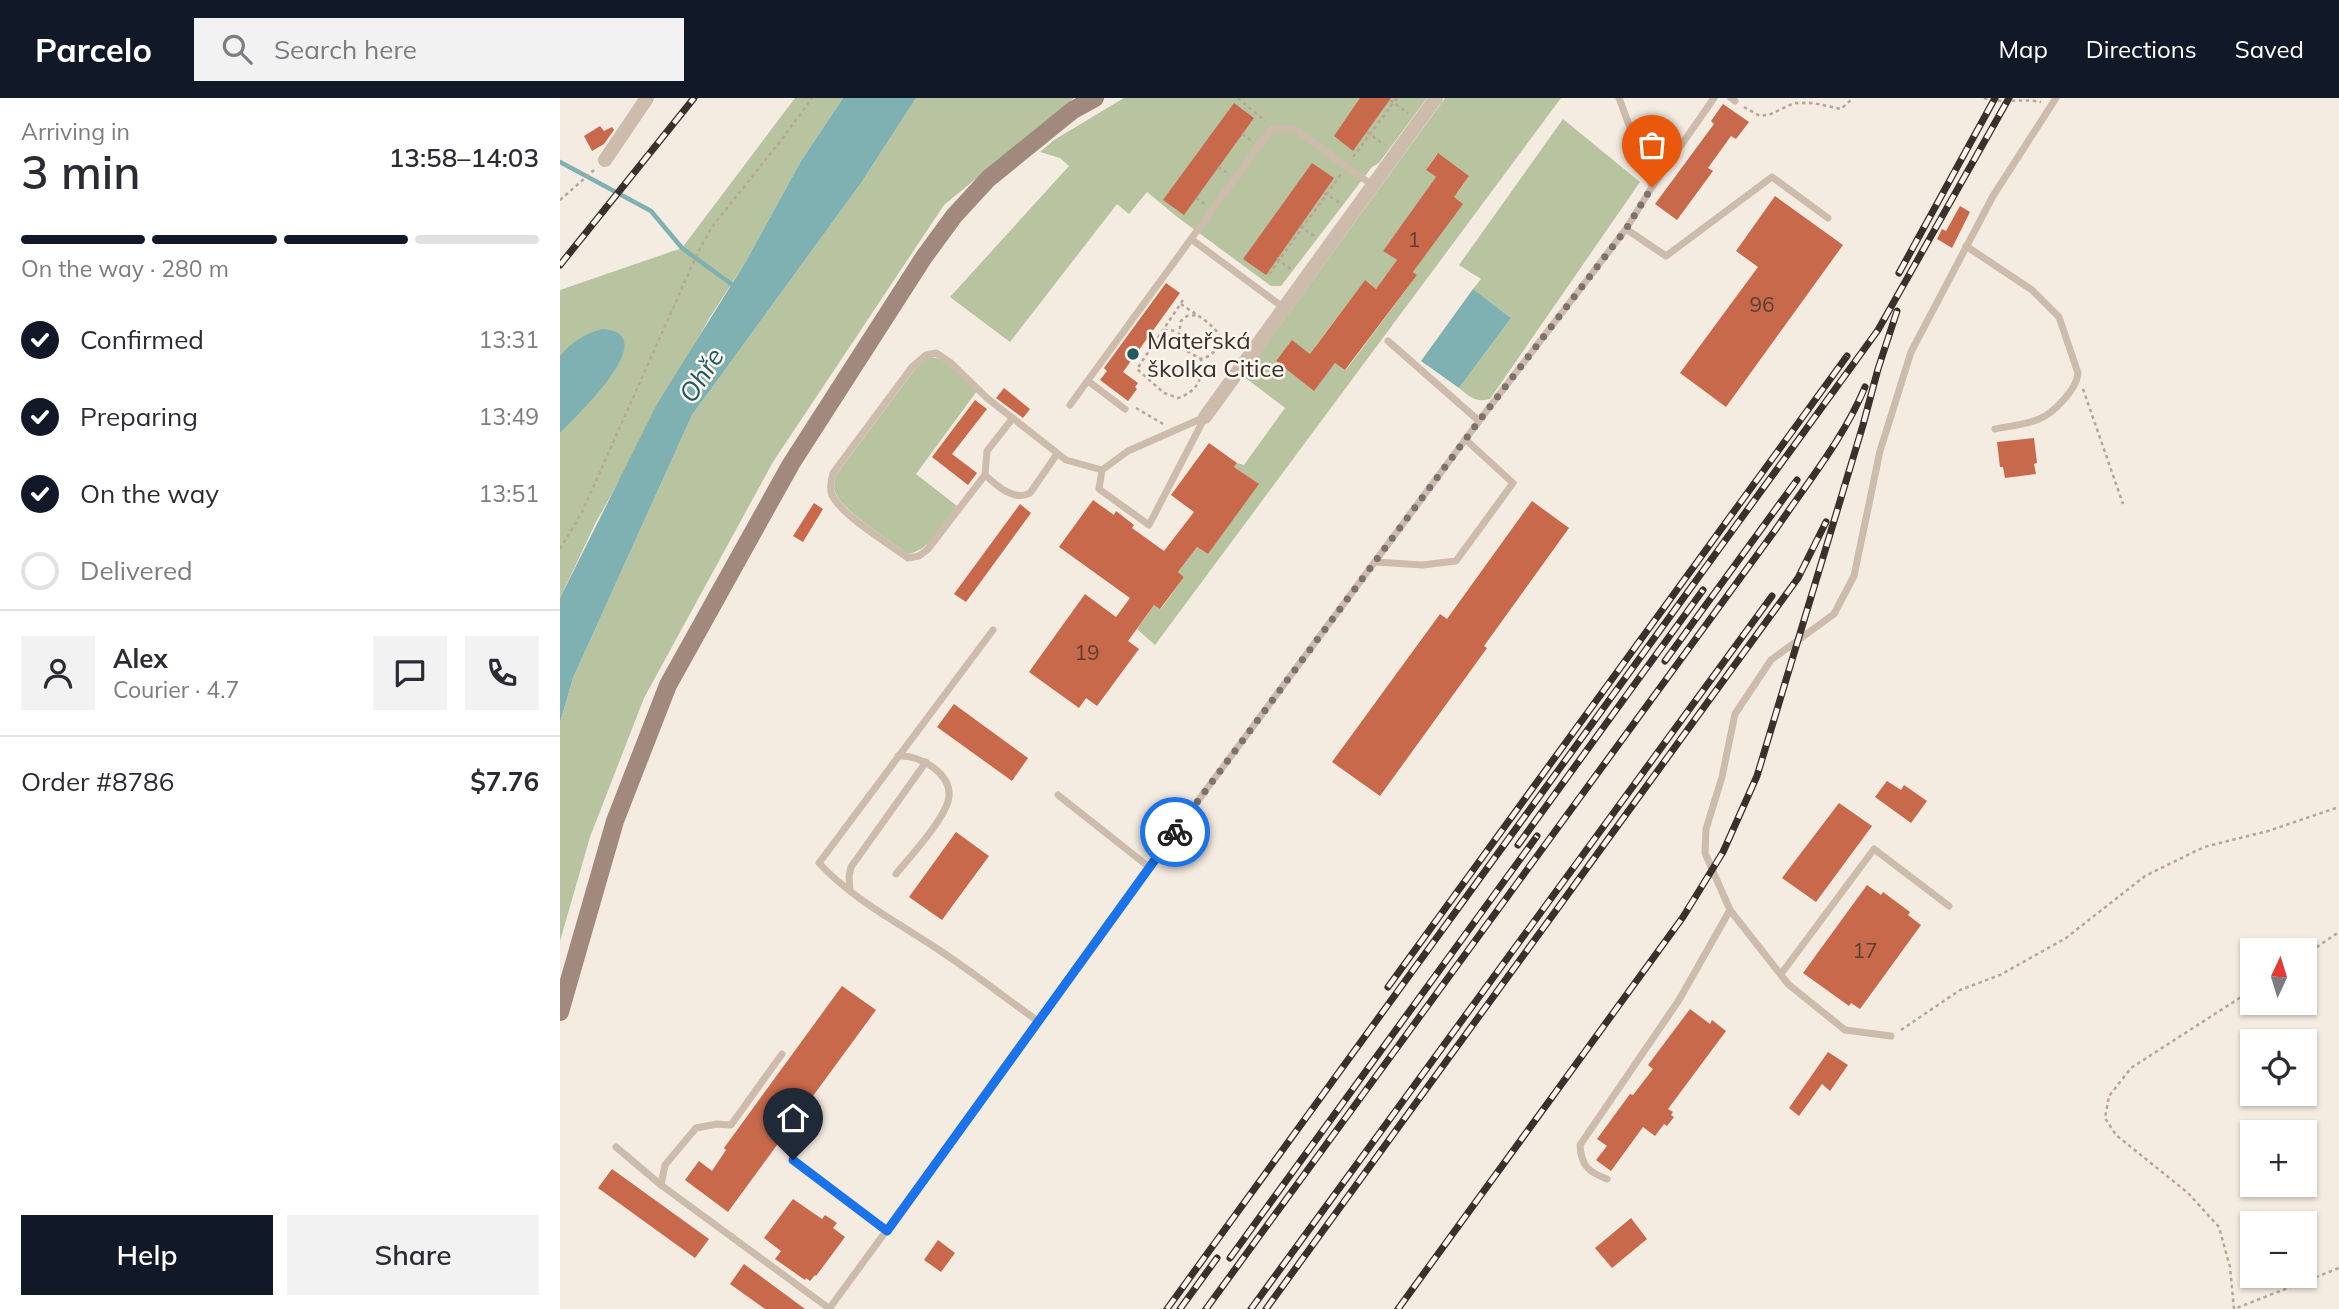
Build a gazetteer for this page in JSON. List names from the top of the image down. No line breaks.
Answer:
{"water":["Ohře"],"places":["Mateřská školka Citice"],"house_numbers":["1","96","19","17"],"north":"top","page":{"header":"Parcelo","search":"Search here","nav":["Map","Directions","Saved"],"heading":["3 min","Arriving in","13:58–14:03"],"panel":["Alex","Courier · 4.7","Order #8786","$7.76"],"bar":"On the way · 280 m","list":[["Confirmed","13:31"],["Preparing","13:49"],["On the way","13:51"],"Delivered"],"map_buttons":["+","−"],"buttons":["Help","Share"]}}
